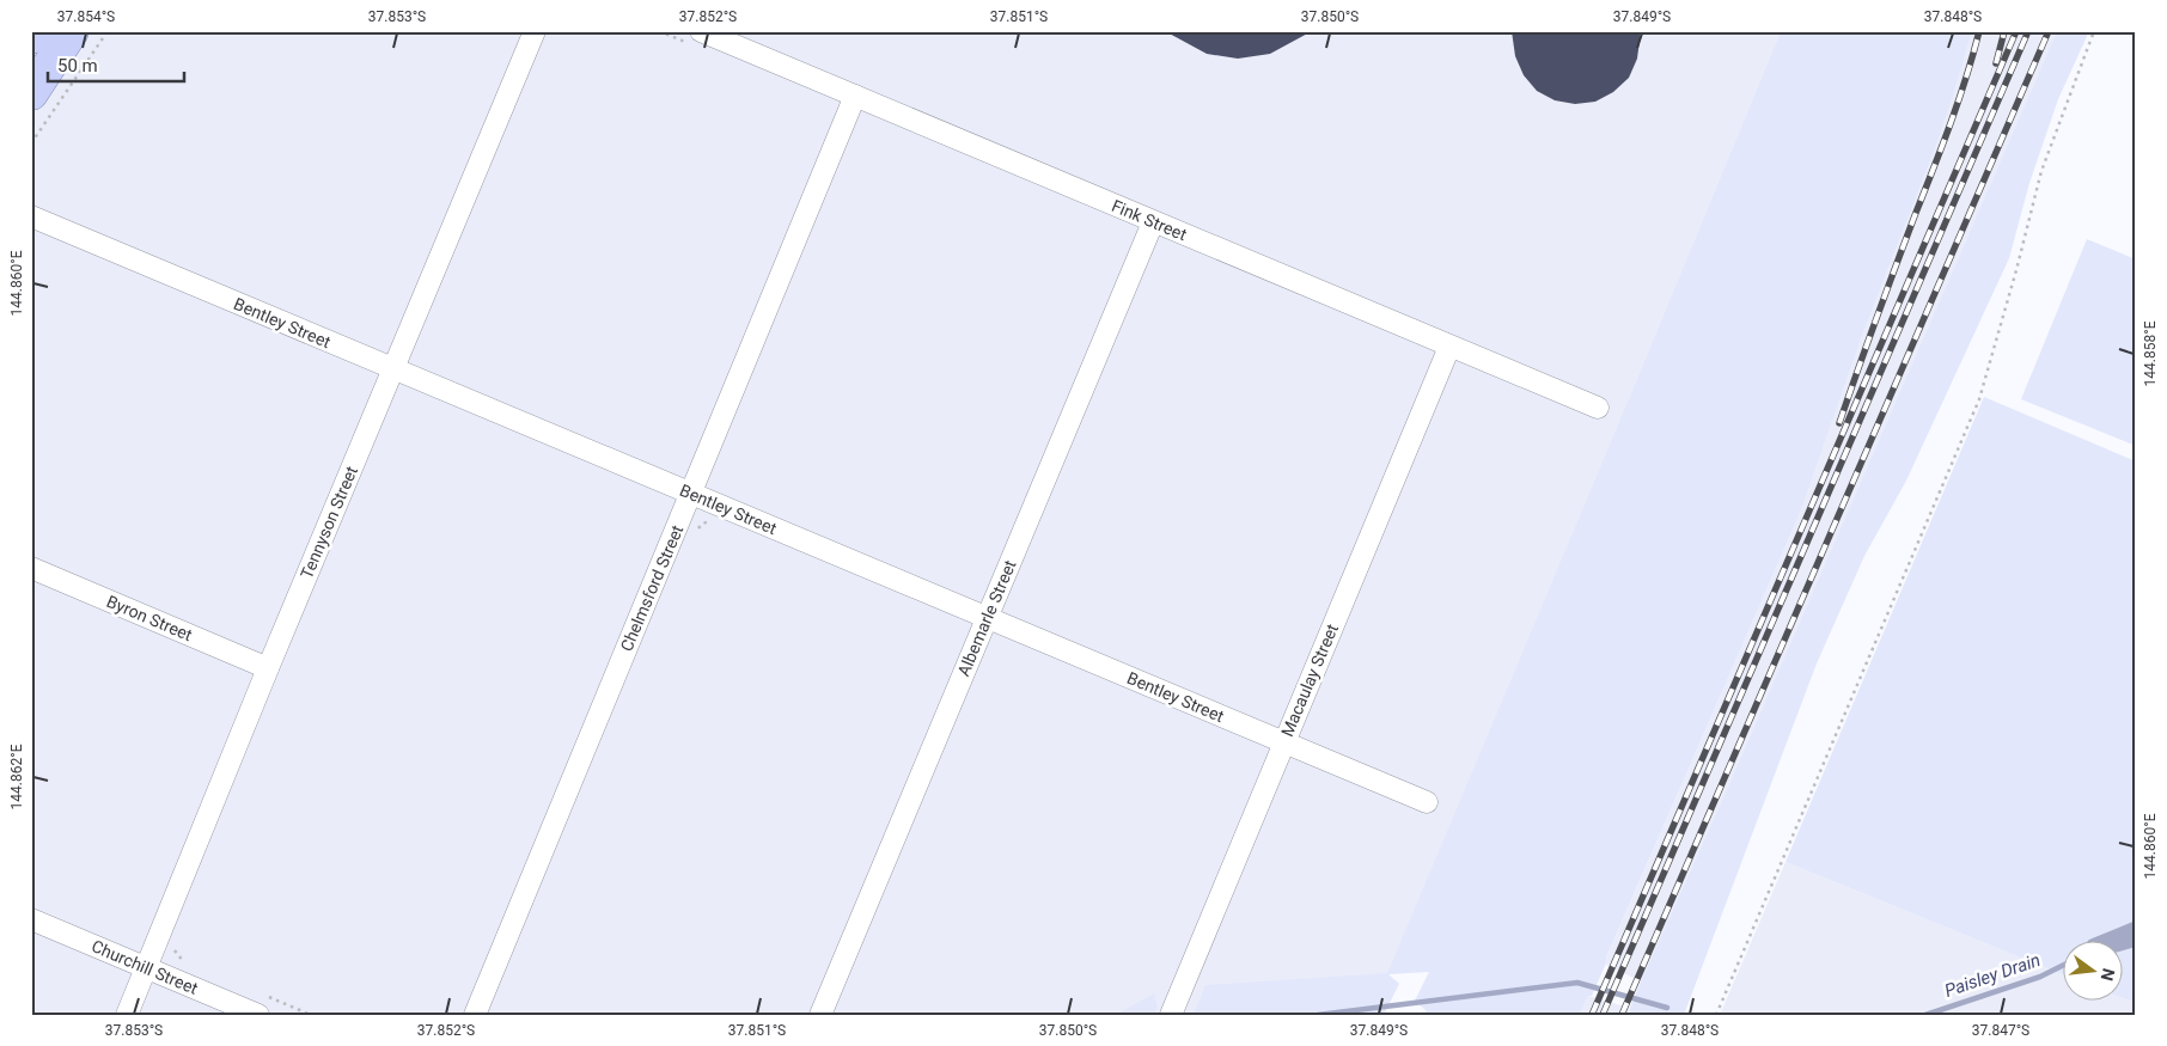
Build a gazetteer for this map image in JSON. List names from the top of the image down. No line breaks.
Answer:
{"streets":{"street":["Fink Street","Bentley Street","Tennyson Street","Chelmsford Street","Byron Street","Albemarle Street","Macaulay Street","Churchill Street"]},"crossings":[["Fink Street","Chelmsford Street"],["Fink Street","Albemarle Street"],["Fink Street","Macaulay Street"],["Bentley Street","Tennyson Street"],["Bentley Street","Chelmsford Street"],["Bentley Street","Albemarle Street"],["Bentley Street","Macaulay Street"],["Tennyson Street","Byron Street"],["Tennyson Street","Churchill Street"]],"water":["Paisley Drain"],"scale_bar":"50 m","north":"right","coordinates":["37.854°S","37.853°S","37.852°S","37.851°S","37.850°S","37.849°S","37.848°S","144.860°E","144.858°E","144.862°E","37.847°S"]}
